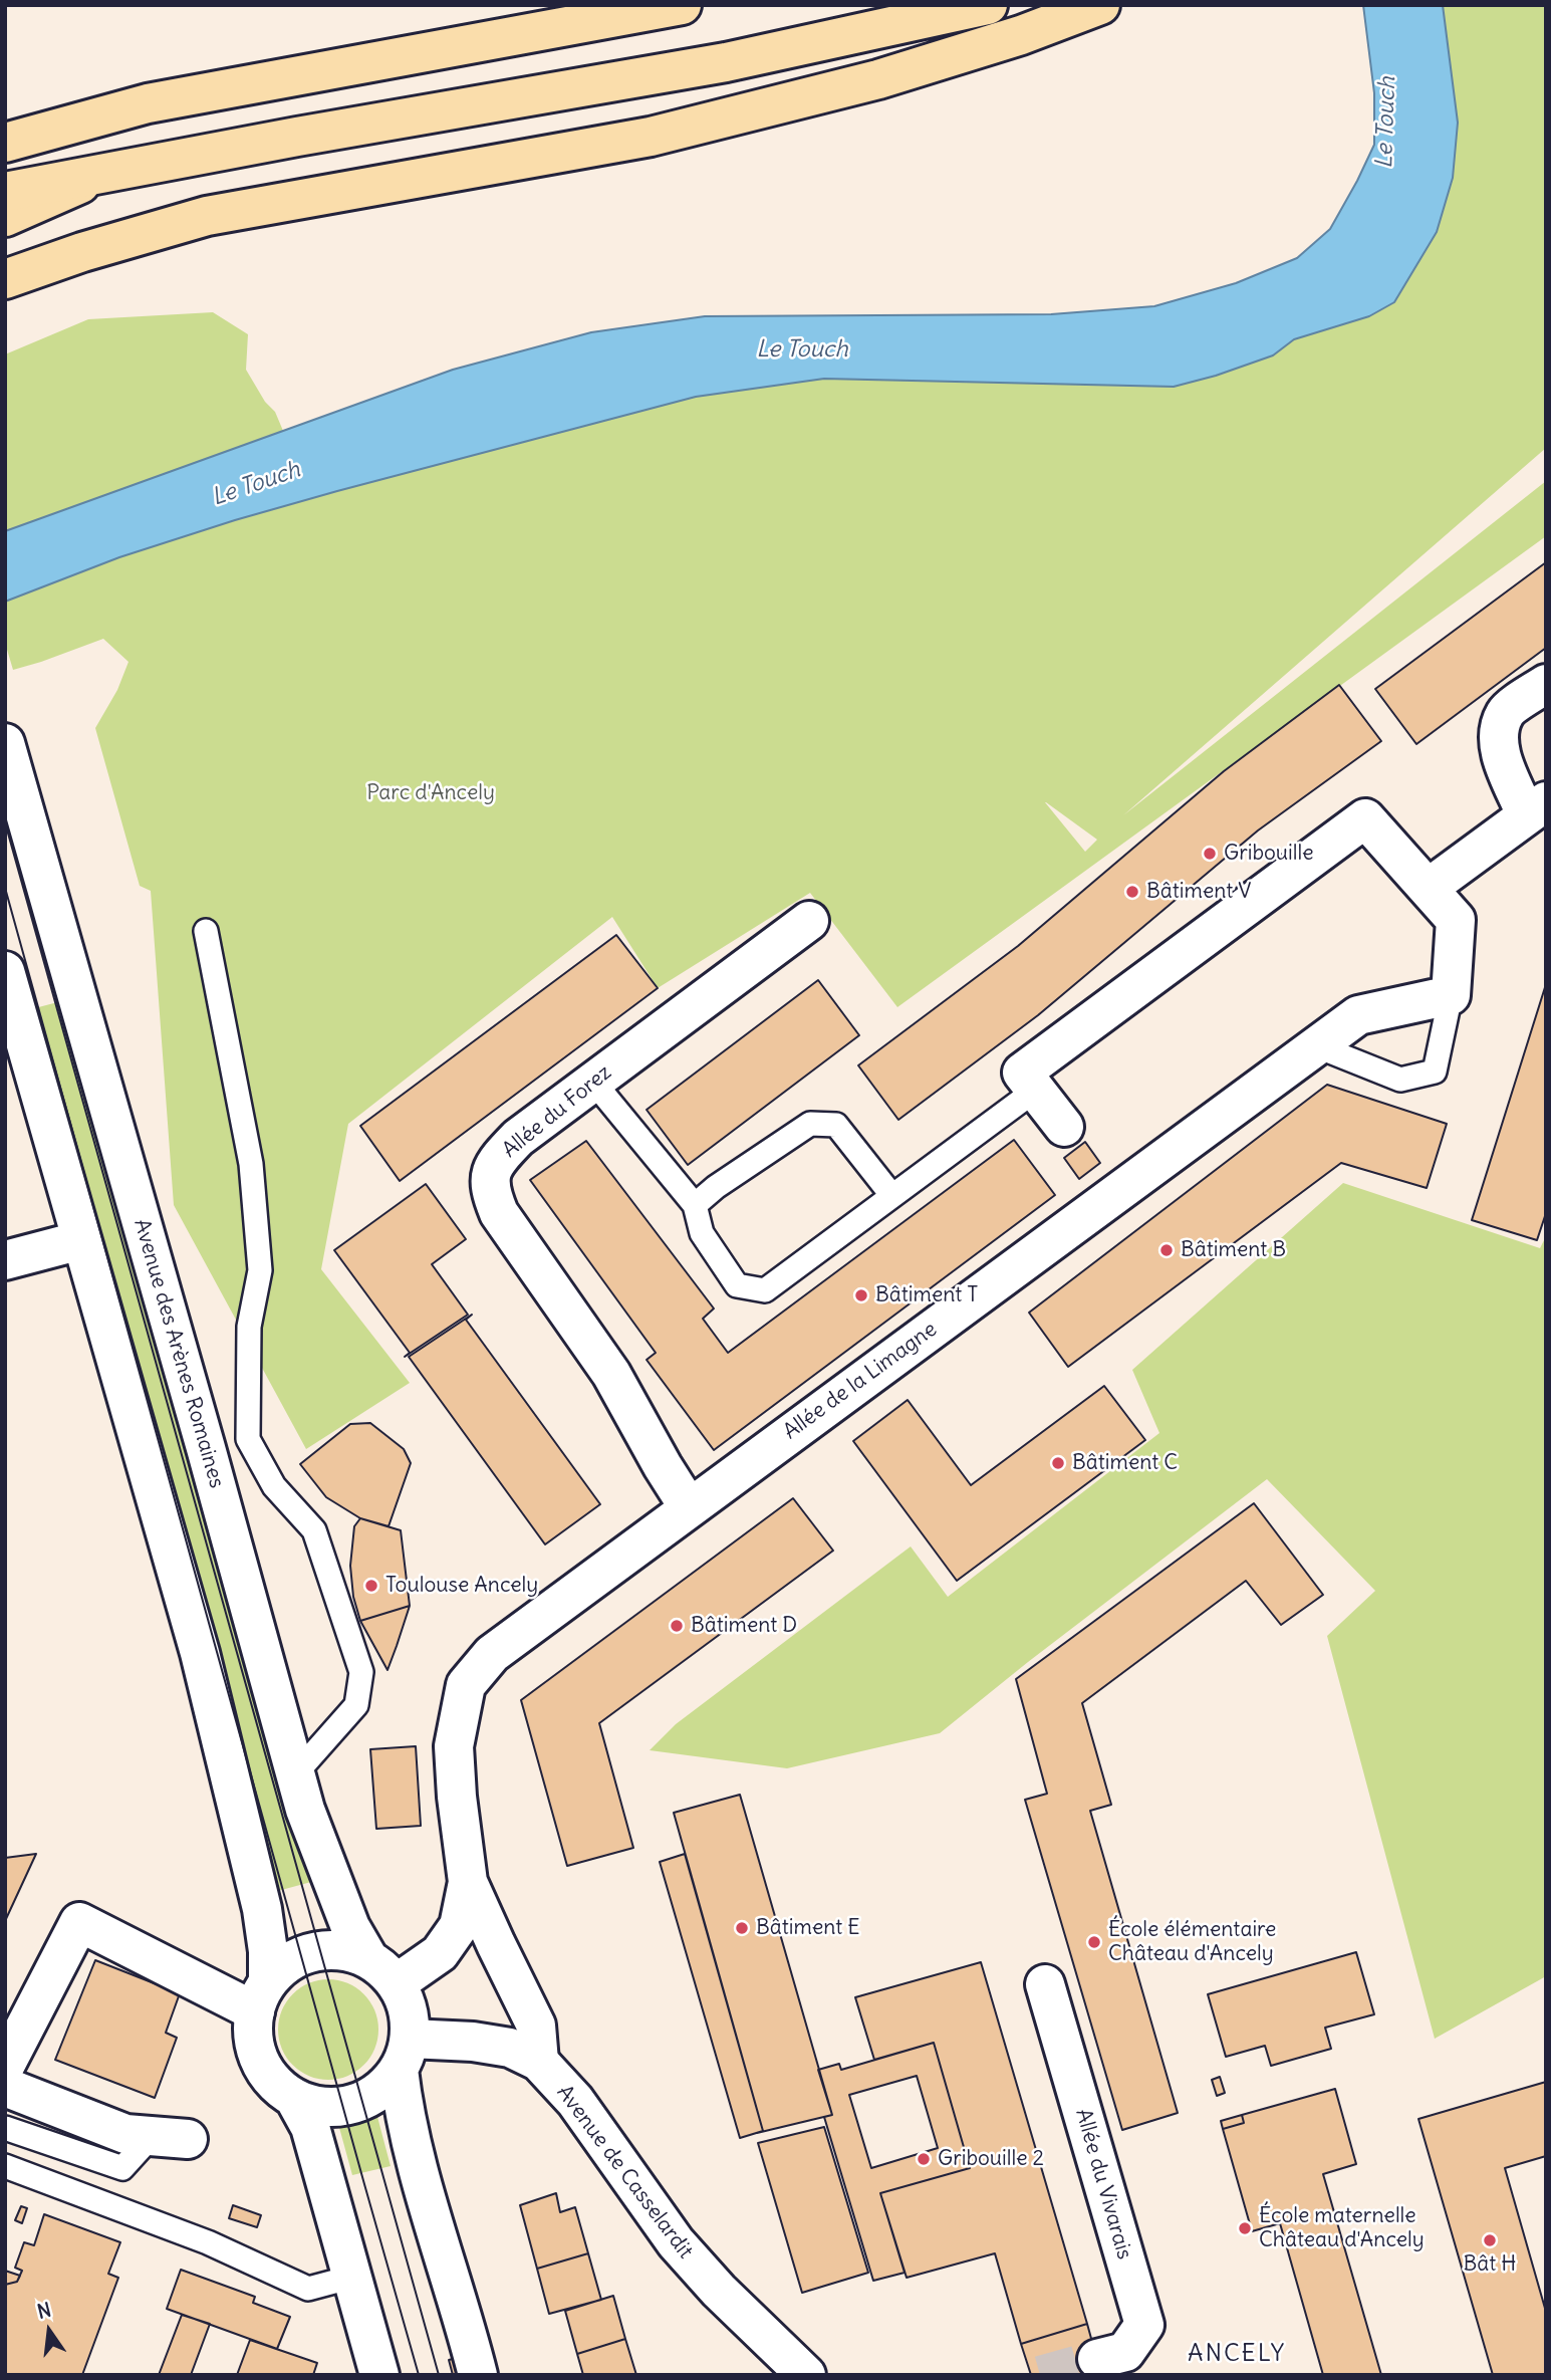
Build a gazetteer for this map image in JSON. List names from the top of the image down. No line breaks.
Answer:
{"streets":{"street":["Allée du Forez","Avenue des Arènes Romaines","Allée de la Limagne","Avenue de Casselardit","Allée du Vivarais"]},"crossings":[["Allée du Forez","Allée de la Limagne"],["Avenue des Arènes Romaines","Allée de la Limagne"],["Avenue des Arènes Romaines","Avenue de Casselardit"],["Allée de la Limagne","Avenue de Casselardit"]],"districts":["ANCELY"],"water":["Le Touch"],"parks":["Parc d'Ancely"],"places":["Gribouille","Bâtiment V","Bâtiment B","Bâtiment T","Bâtiment C","Toulouse Ancely","Bâtiment D","Bâtiment E","École élémentaire Château d'Ancely","Gribouille 2","École maternelle Château d'Ancely","Bât H"],"north":"top"}
